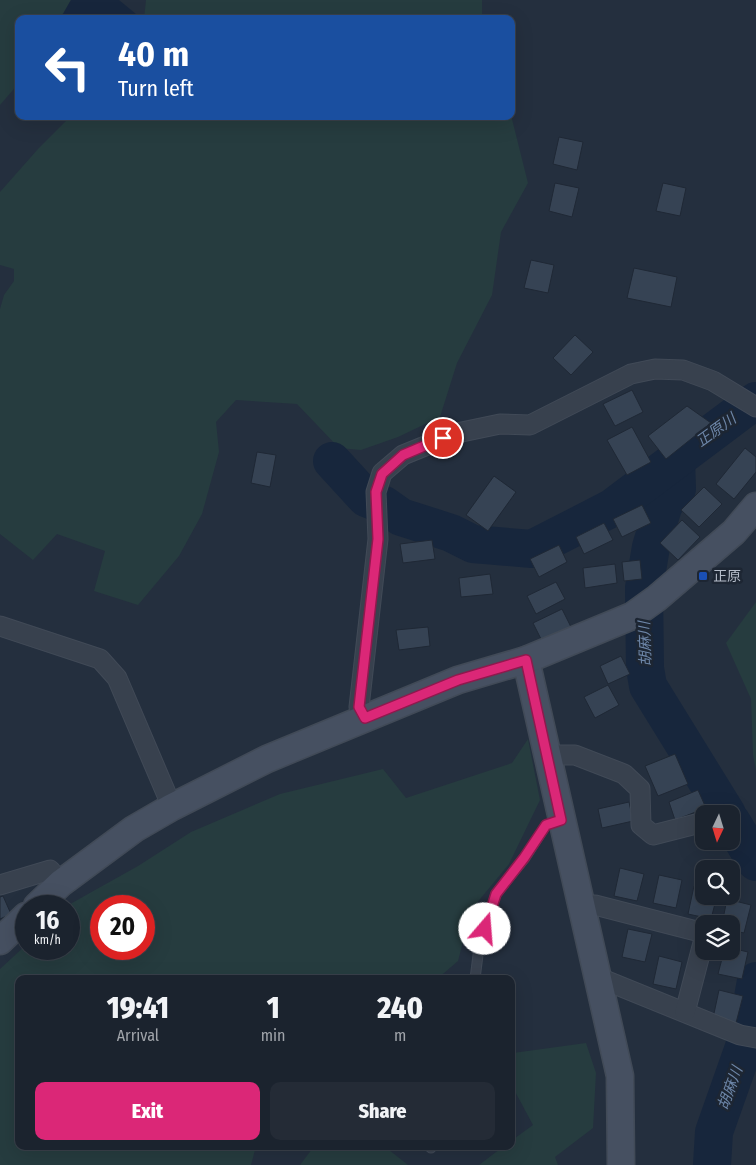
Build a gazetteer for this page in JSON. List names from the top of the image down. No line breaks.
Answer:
{"water":["正原川","胡麻川"],"places":{"transit":["正原"]},"north":"bottom","page":{"turn":["40 m","Turn left"],"speed":"16 km/h","limit":"20","eta":["19:41","Arrival","1","min","240","m"],"buttons":["Exit","Share"]}}
